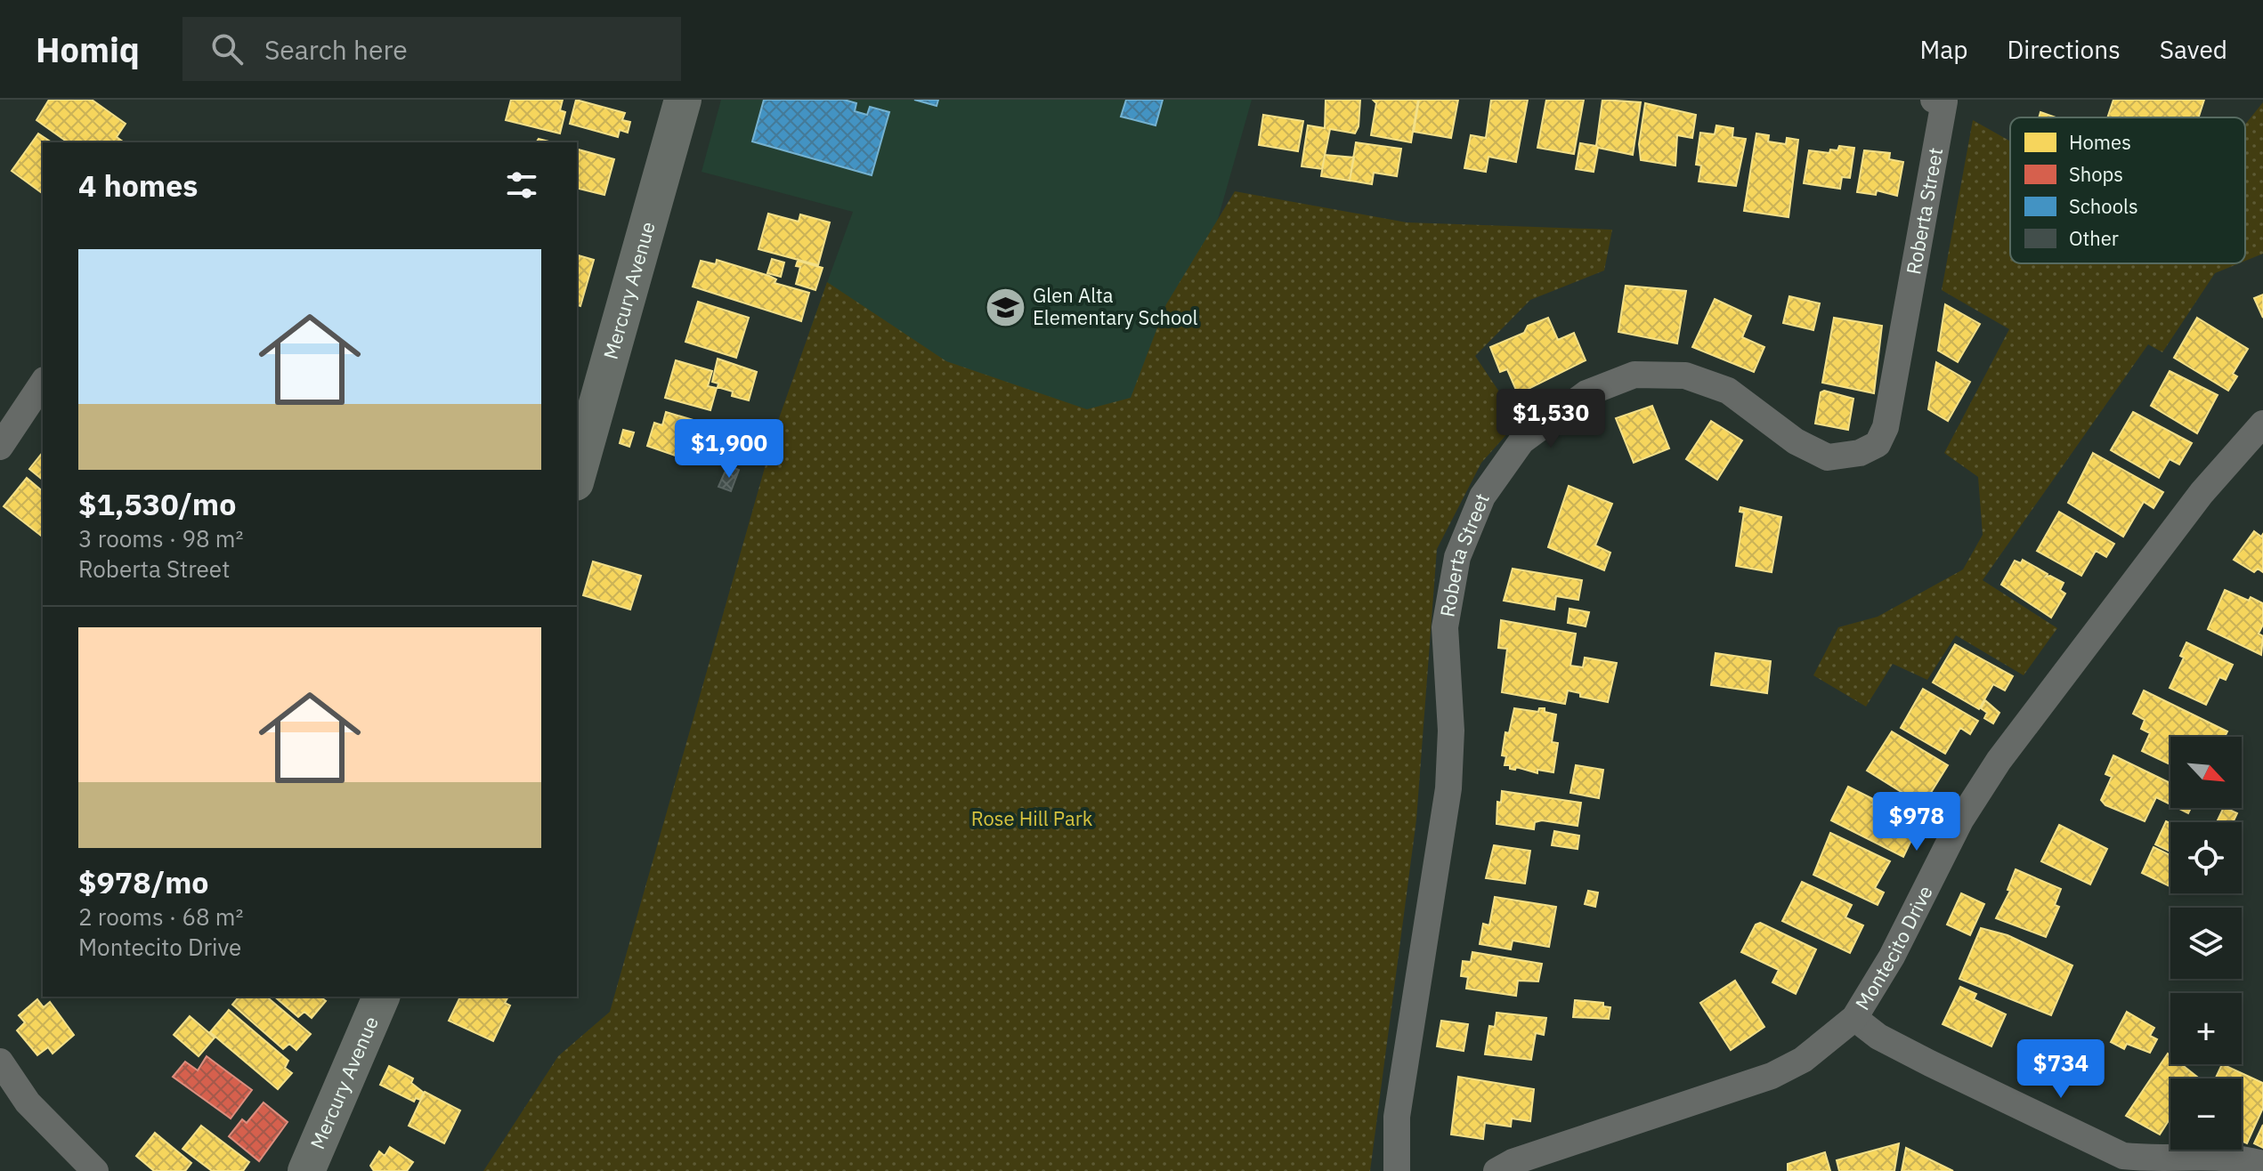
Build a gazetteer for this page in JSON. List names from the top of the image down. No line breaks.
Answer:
{"streets":{"street":["Roberta Street","Mercury Avenue","Montecito Drive"]},"parks":["Rose Hill Park"],"places":{"school or university":["Glen Alta Elementary School"]},"legend":["Homes","Shops","Schools","Other"],"north":"bottom right","page":{"header":"Homiq","search":"Search here","nav":["Map","Directions","Saved"],"heading":"4 homes","list":[{"name":"$1,530/mo","note":"3 rooms · 98 m² · Roberta Street"},{"name":"$978/mo","note":"2 rooms · 68 m² · Montecito Drive"}],"price":["$1,530","$1,900","$978","$734"],"map_buttons":["+","−"]}}
